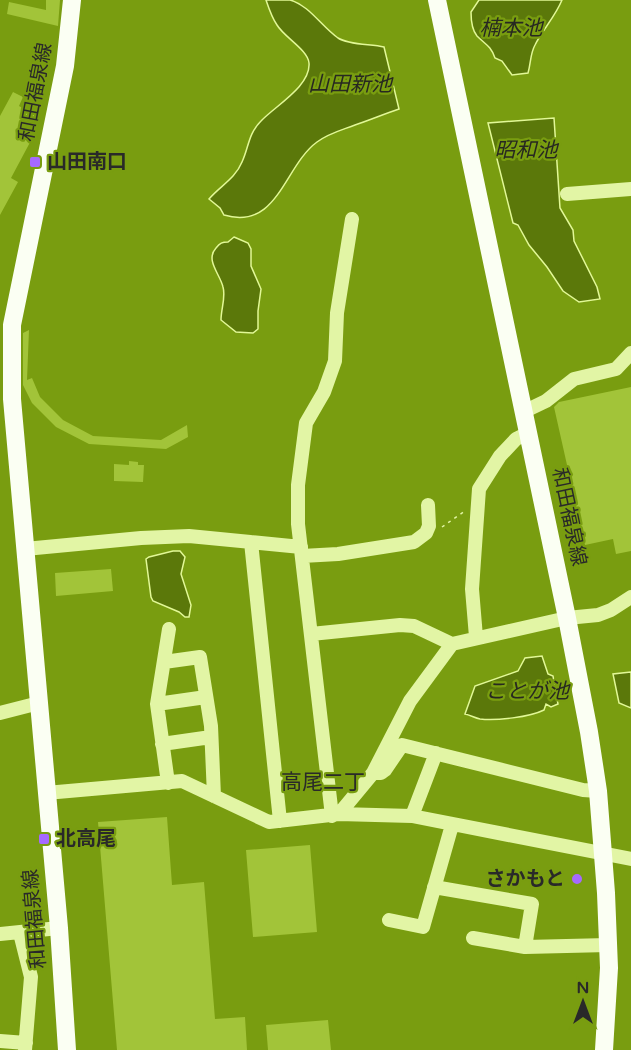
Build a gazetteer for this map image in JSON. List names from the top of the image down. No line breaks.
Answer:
{"streets":{"main road":["和田福泉線"]},"districts":["高尾二丁"],"water":["楠本池","山田新池","昭和池","ことが池"],"places":{"transit":["山田南口","北高尾"],"other":["さかもと"]},"north":"top"}
